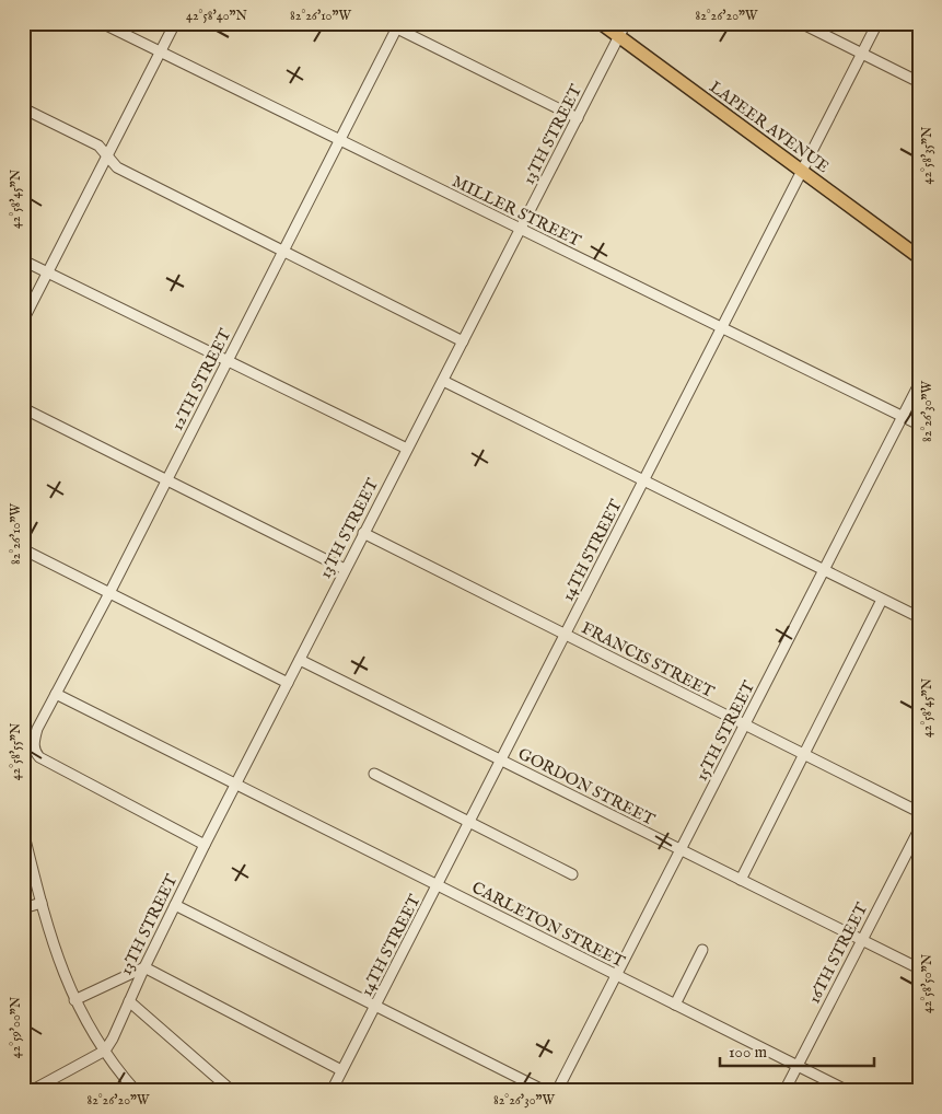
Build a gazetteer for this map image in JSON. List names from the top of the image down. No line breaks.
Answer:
{"streets":{"main road":["LAPEER AVENUE"],"street":["13TH STREET","MILLER STREET","12TH STREET","14TH STREET","FRANCIS STREET","15TH STREET","GORDON STREET","CARLETON STREET","16TH STREET"]},"crossings":[["LAPEER AVENUE","13TH STREET"],["LAPEER AVENUE","14TH STREET"],["13TH STREET","MILLER STREET"],["13TH STREET","12TH STREET"],["13TH STREET","FRANCIS STREET"],["13TH STREET","GORDON STREET"],["13TH STREET","CARLETON STREET"],["MILLER STREET","12TH STREET"],["MILLER STREET","14TH STREET"],["MILLER STREET","15TH STREET"],["12TH STREET","CARLETON STREET"],["14TH STREET","FRANCIS STREET"],["14TH STREET","GORDON STREET"],["14TH STREET","CARLETON STREET"],["FRANCIS STREET","15TH STREET"],["15TH STREET","GORDON STREET"],["15TH STREET","CARLETON STREET"],["GORDON STREET","16TH STREET"],["CARLETON STREET","16TH STREET"]],"scale_bar":"100 m","coordinates":["42°58'40\"N","82°26'10\"W","82°26'20\"W","42°58'35\"N","42°58'45\"N","82°26'30\"W","42°58'55\"N","42°58'50\"N","42°59'00\"N"]}
